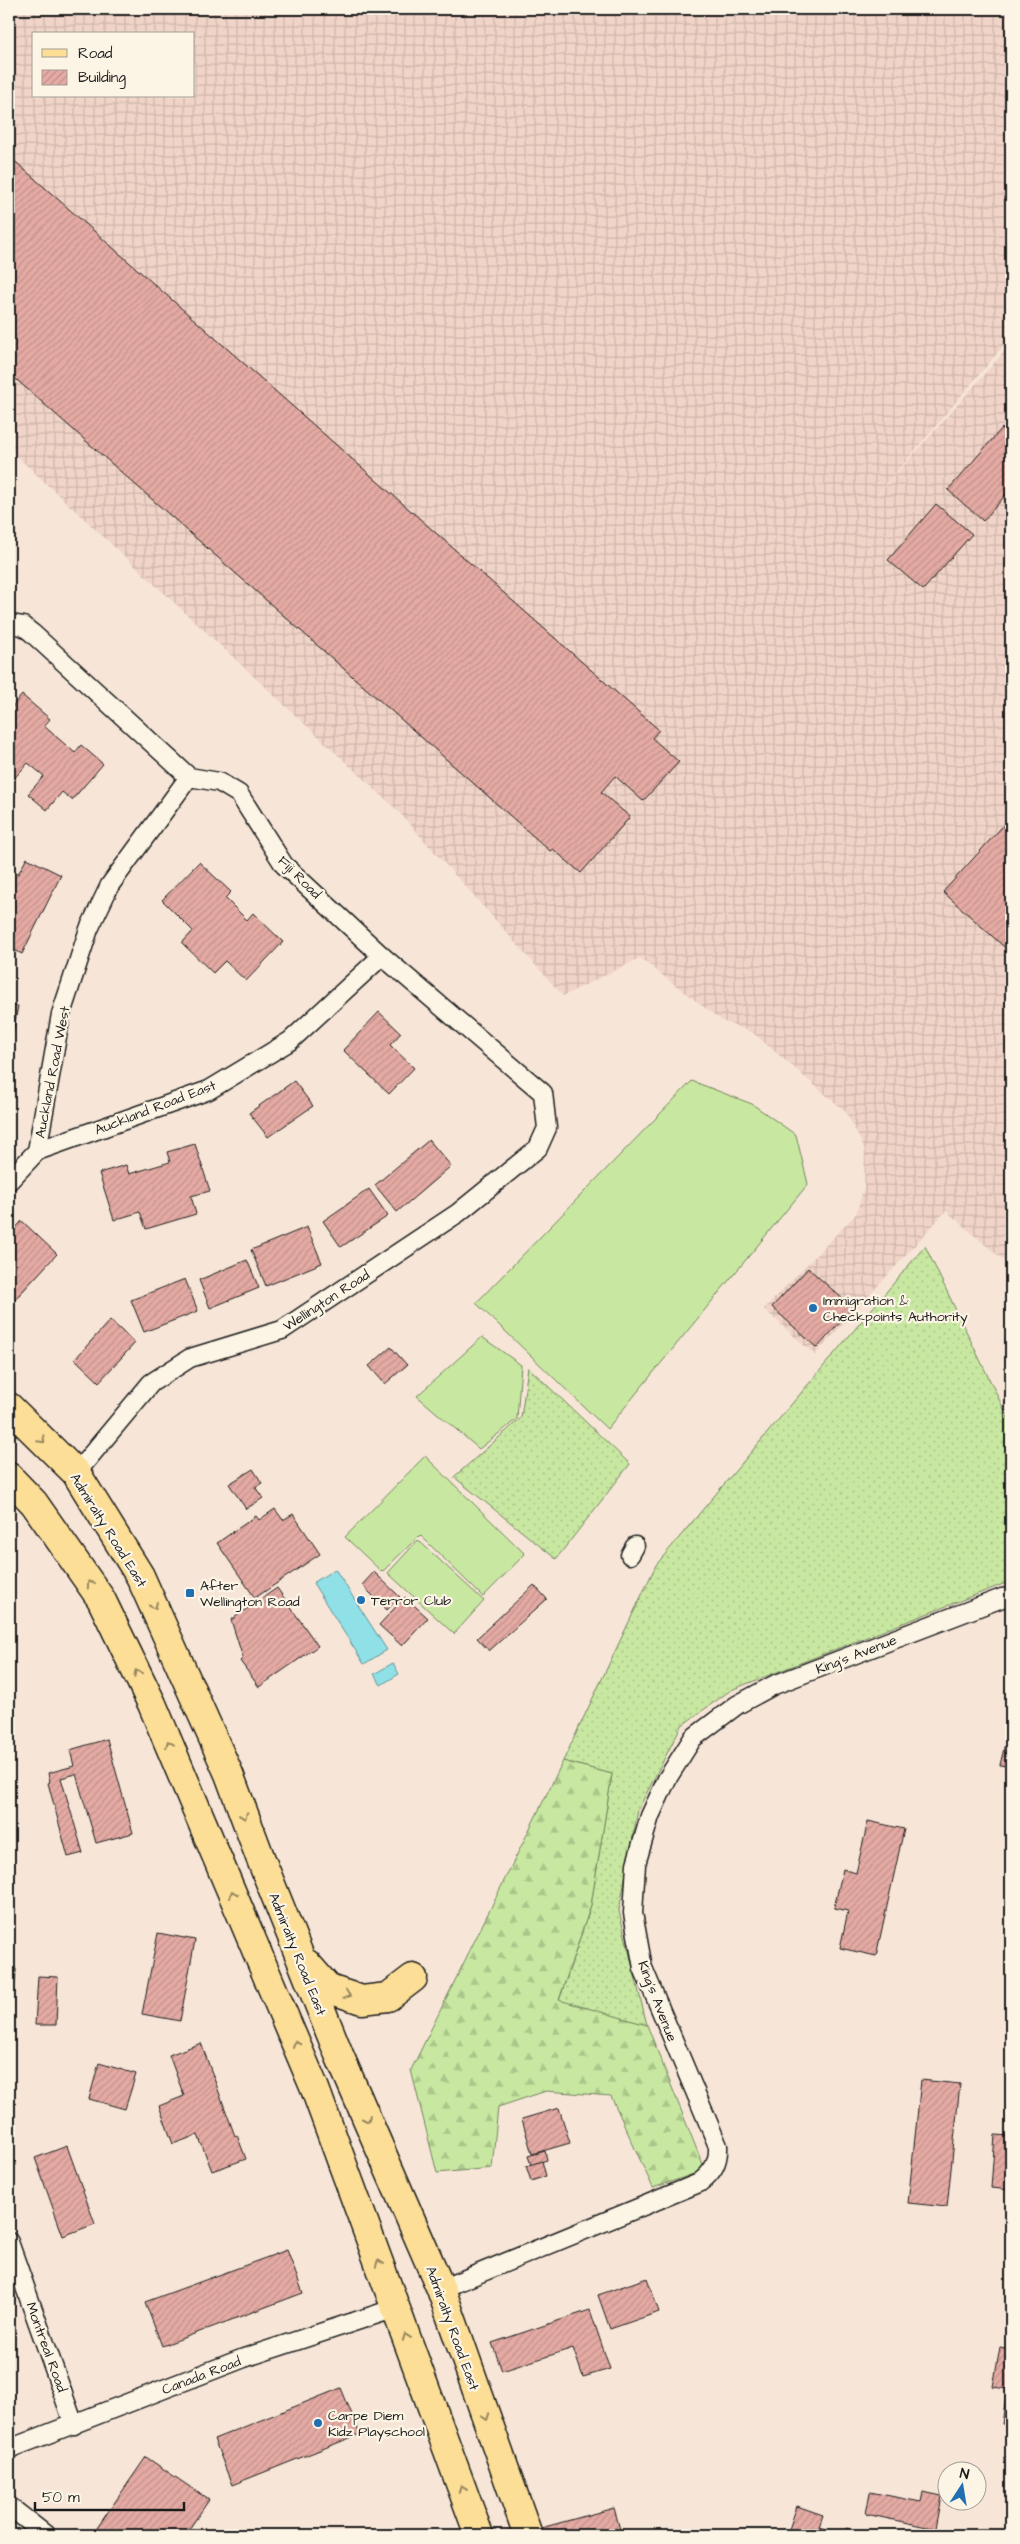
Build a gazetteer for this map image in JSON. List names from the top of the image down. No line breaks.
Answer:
{"streets":{"main road":["Admiralty Road East"],"street":["Fiji Road","Auckland Road West","Auckland Road East","Wellington Road","King's Avenue","Montreal Road","Canada Road"]},"crossings":[["Fiji Road","Auckland Road West"],["Fiji Road","Auckland Road East"],["Fiji Road","Wellington Road"],["Auckland Road West","Auckland Road East"],["Wellington Road","Admiralty Road East"],["Admiralty Road East","King's Avenue"],["Montreal Road","Canada Road"]],"places":{"other":["Immigration & Checkpoints Authority","Terror Club","Carpe Diem Kidz Playschool"],"transit":["After Wellington Road"]},"legend":["Road","Building"],"scale_bar":"50 m","north":"top"}
